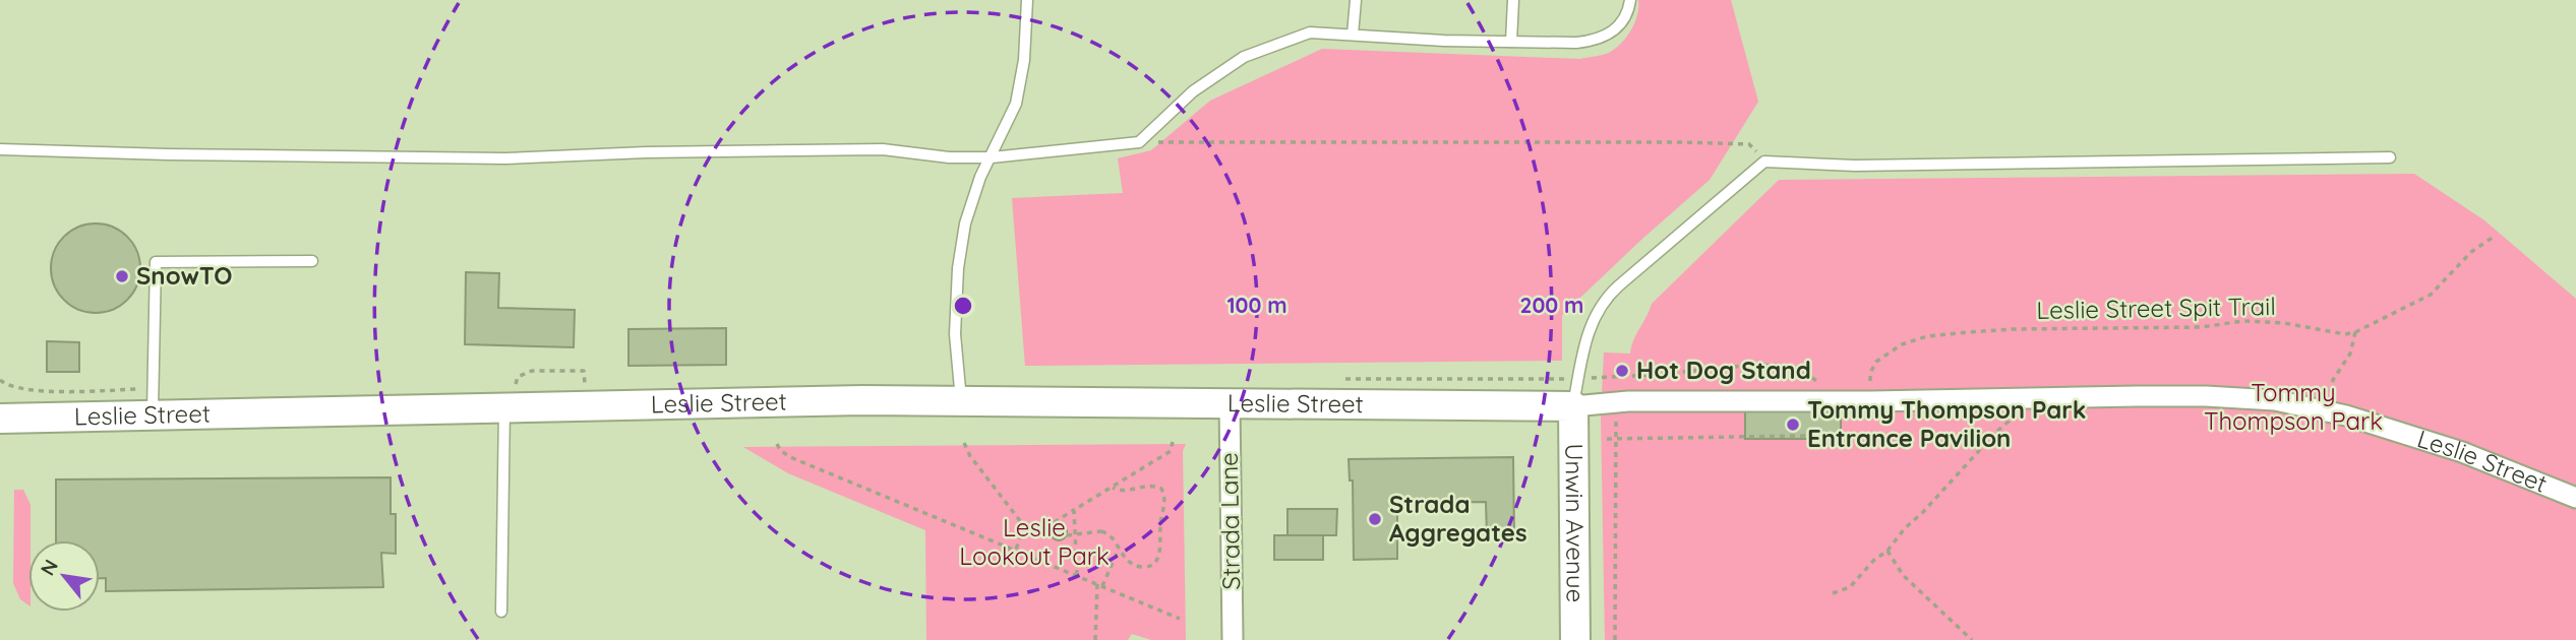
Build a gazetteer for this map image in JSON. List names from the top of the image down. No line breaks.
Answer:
{"streets":{"street":["Leslie Street","Strada Lane","Unwin Avenue"],"path":["Leslie Street Spit Trail"]},"crossings":[["Leslie Street Spit Trail","Leslie Street"],["Leslie Street","Strada Lane"],["Leslie Street","Unwin Avenue"]],"parks":["Tommy Thompson Park","Leslie Lookout Park"],"places":["SnowTO","Hot Dog Stand","Tommy Thompson Park Entrance Pavilion","Strada Aggregates"],"north":"top left","rings":["100 m","200 m"]}
